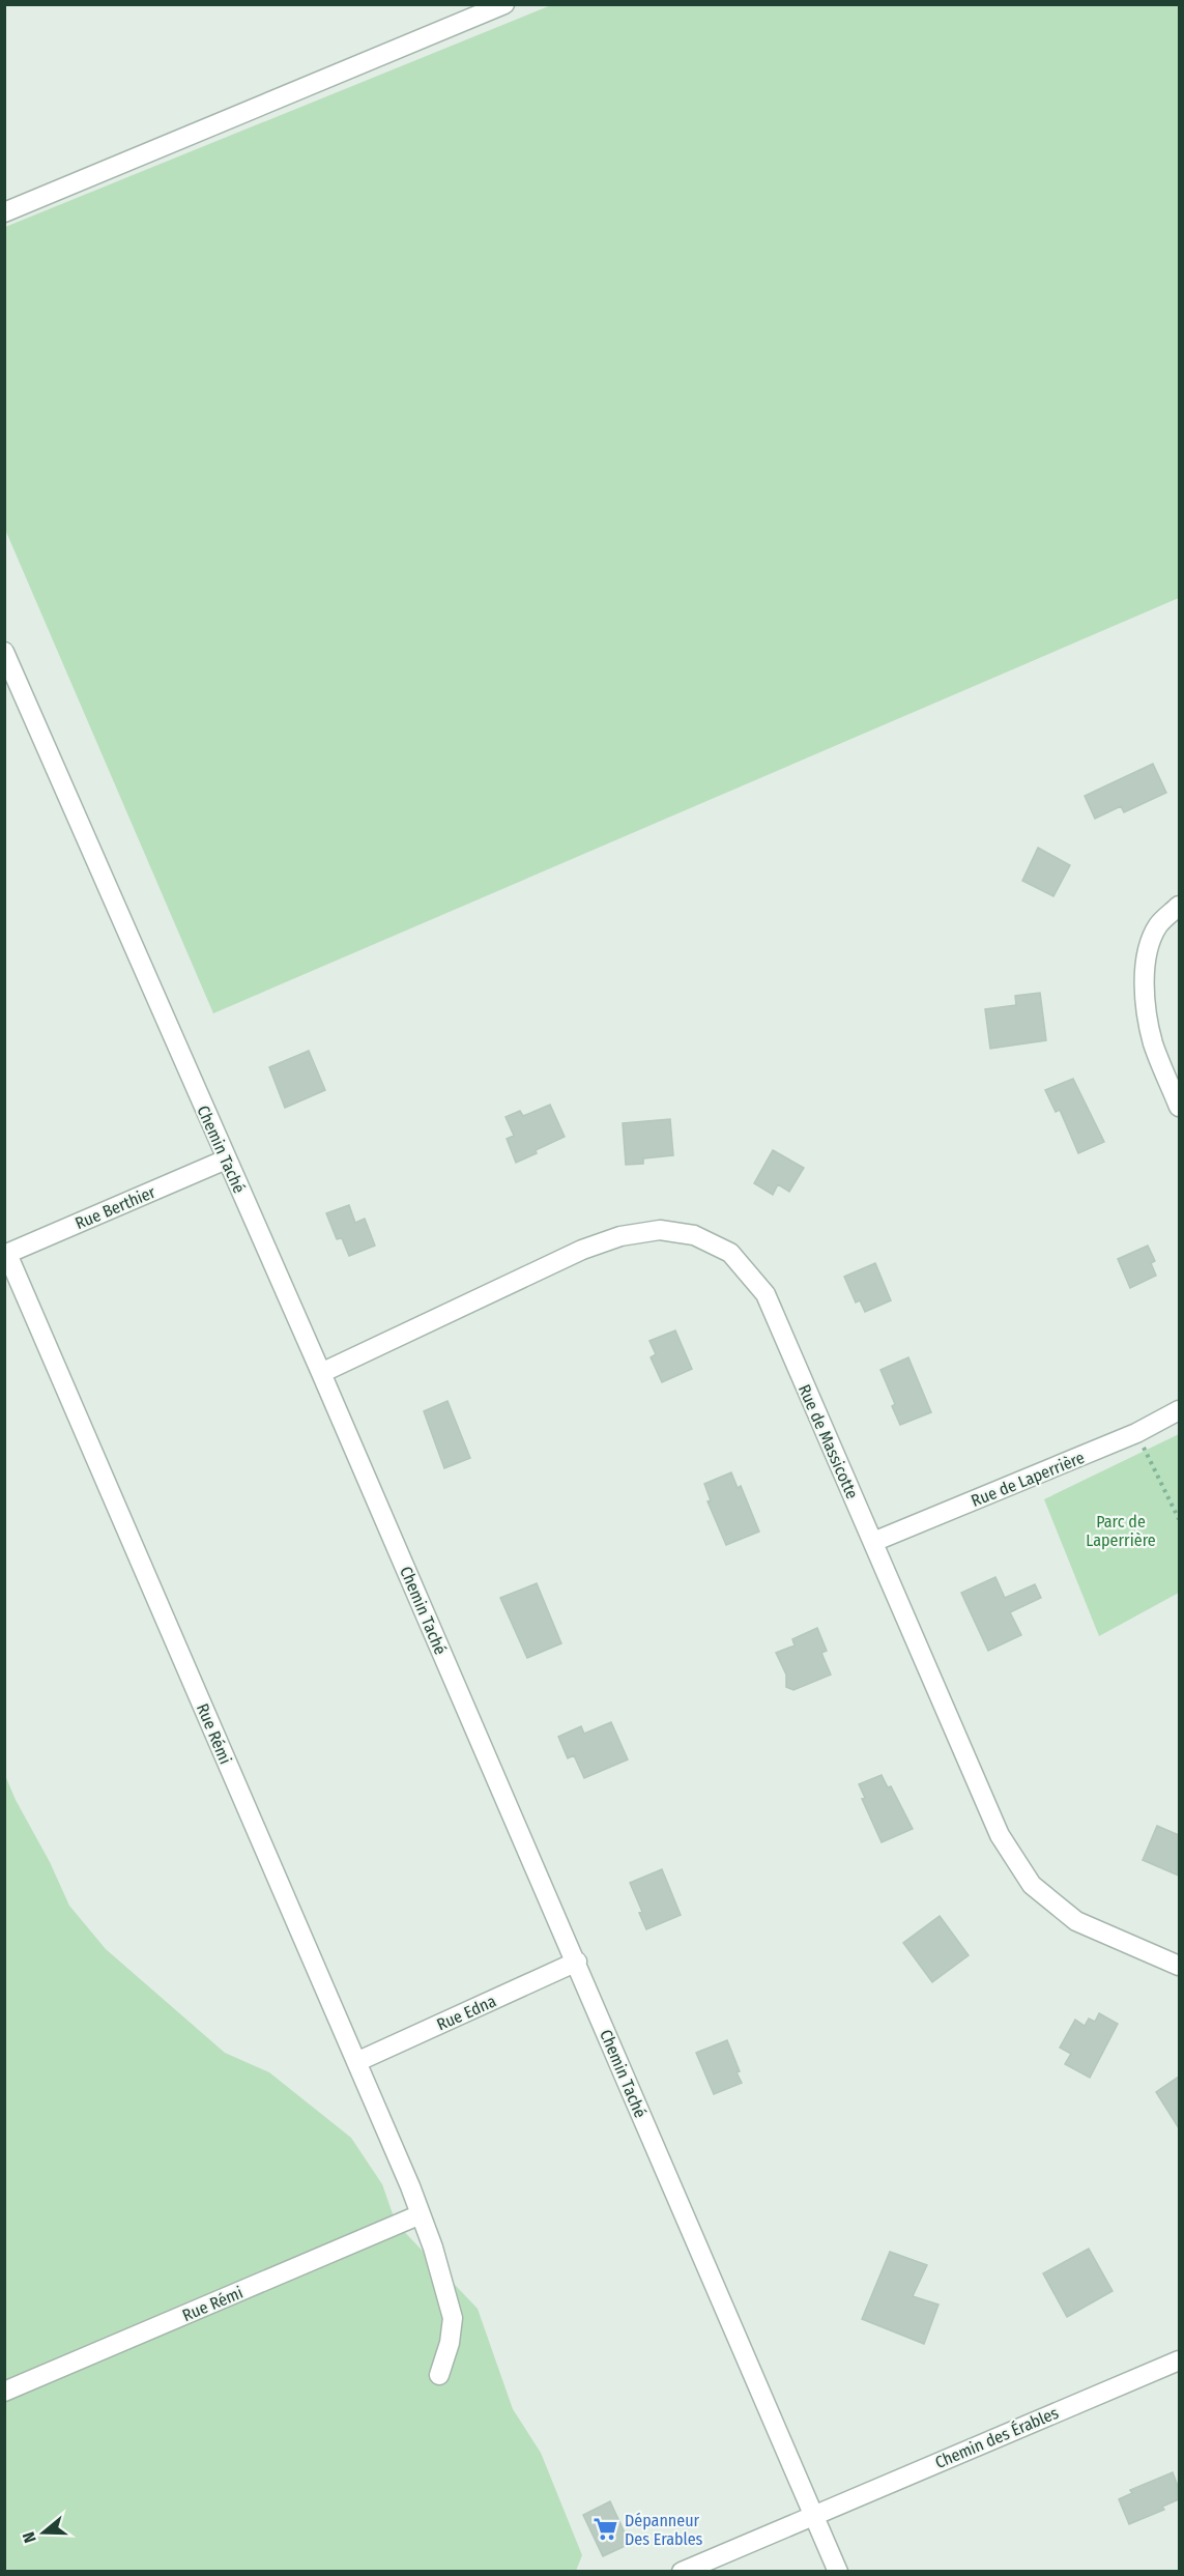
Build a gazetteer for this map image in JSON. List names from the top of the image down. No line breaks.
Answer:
{"streets":{"street":["Chemin Taché","Rue Berthier","Rue de Massicotte","Rue de Laperrière","Rue Rémi","Rue Edna","Chemin des Érables"]},"crossings":[["Chemin Taché","Rue Berthier"],["Chemin Taché","Rue de Massicotte"],["Chemin Taché","Rue Edna"],["Chemin Taché","Chemin des Érables"],["Rue Berthier","Rue Rémi"],["Rue de Massicotte","Rue de Laperrière"],["Rue Rémi","Rue Edna"]],"parks":["Parc de Laperrière"],"places":{"supermarket":["Dépanneur Des Erables"]},"north":"left"}
